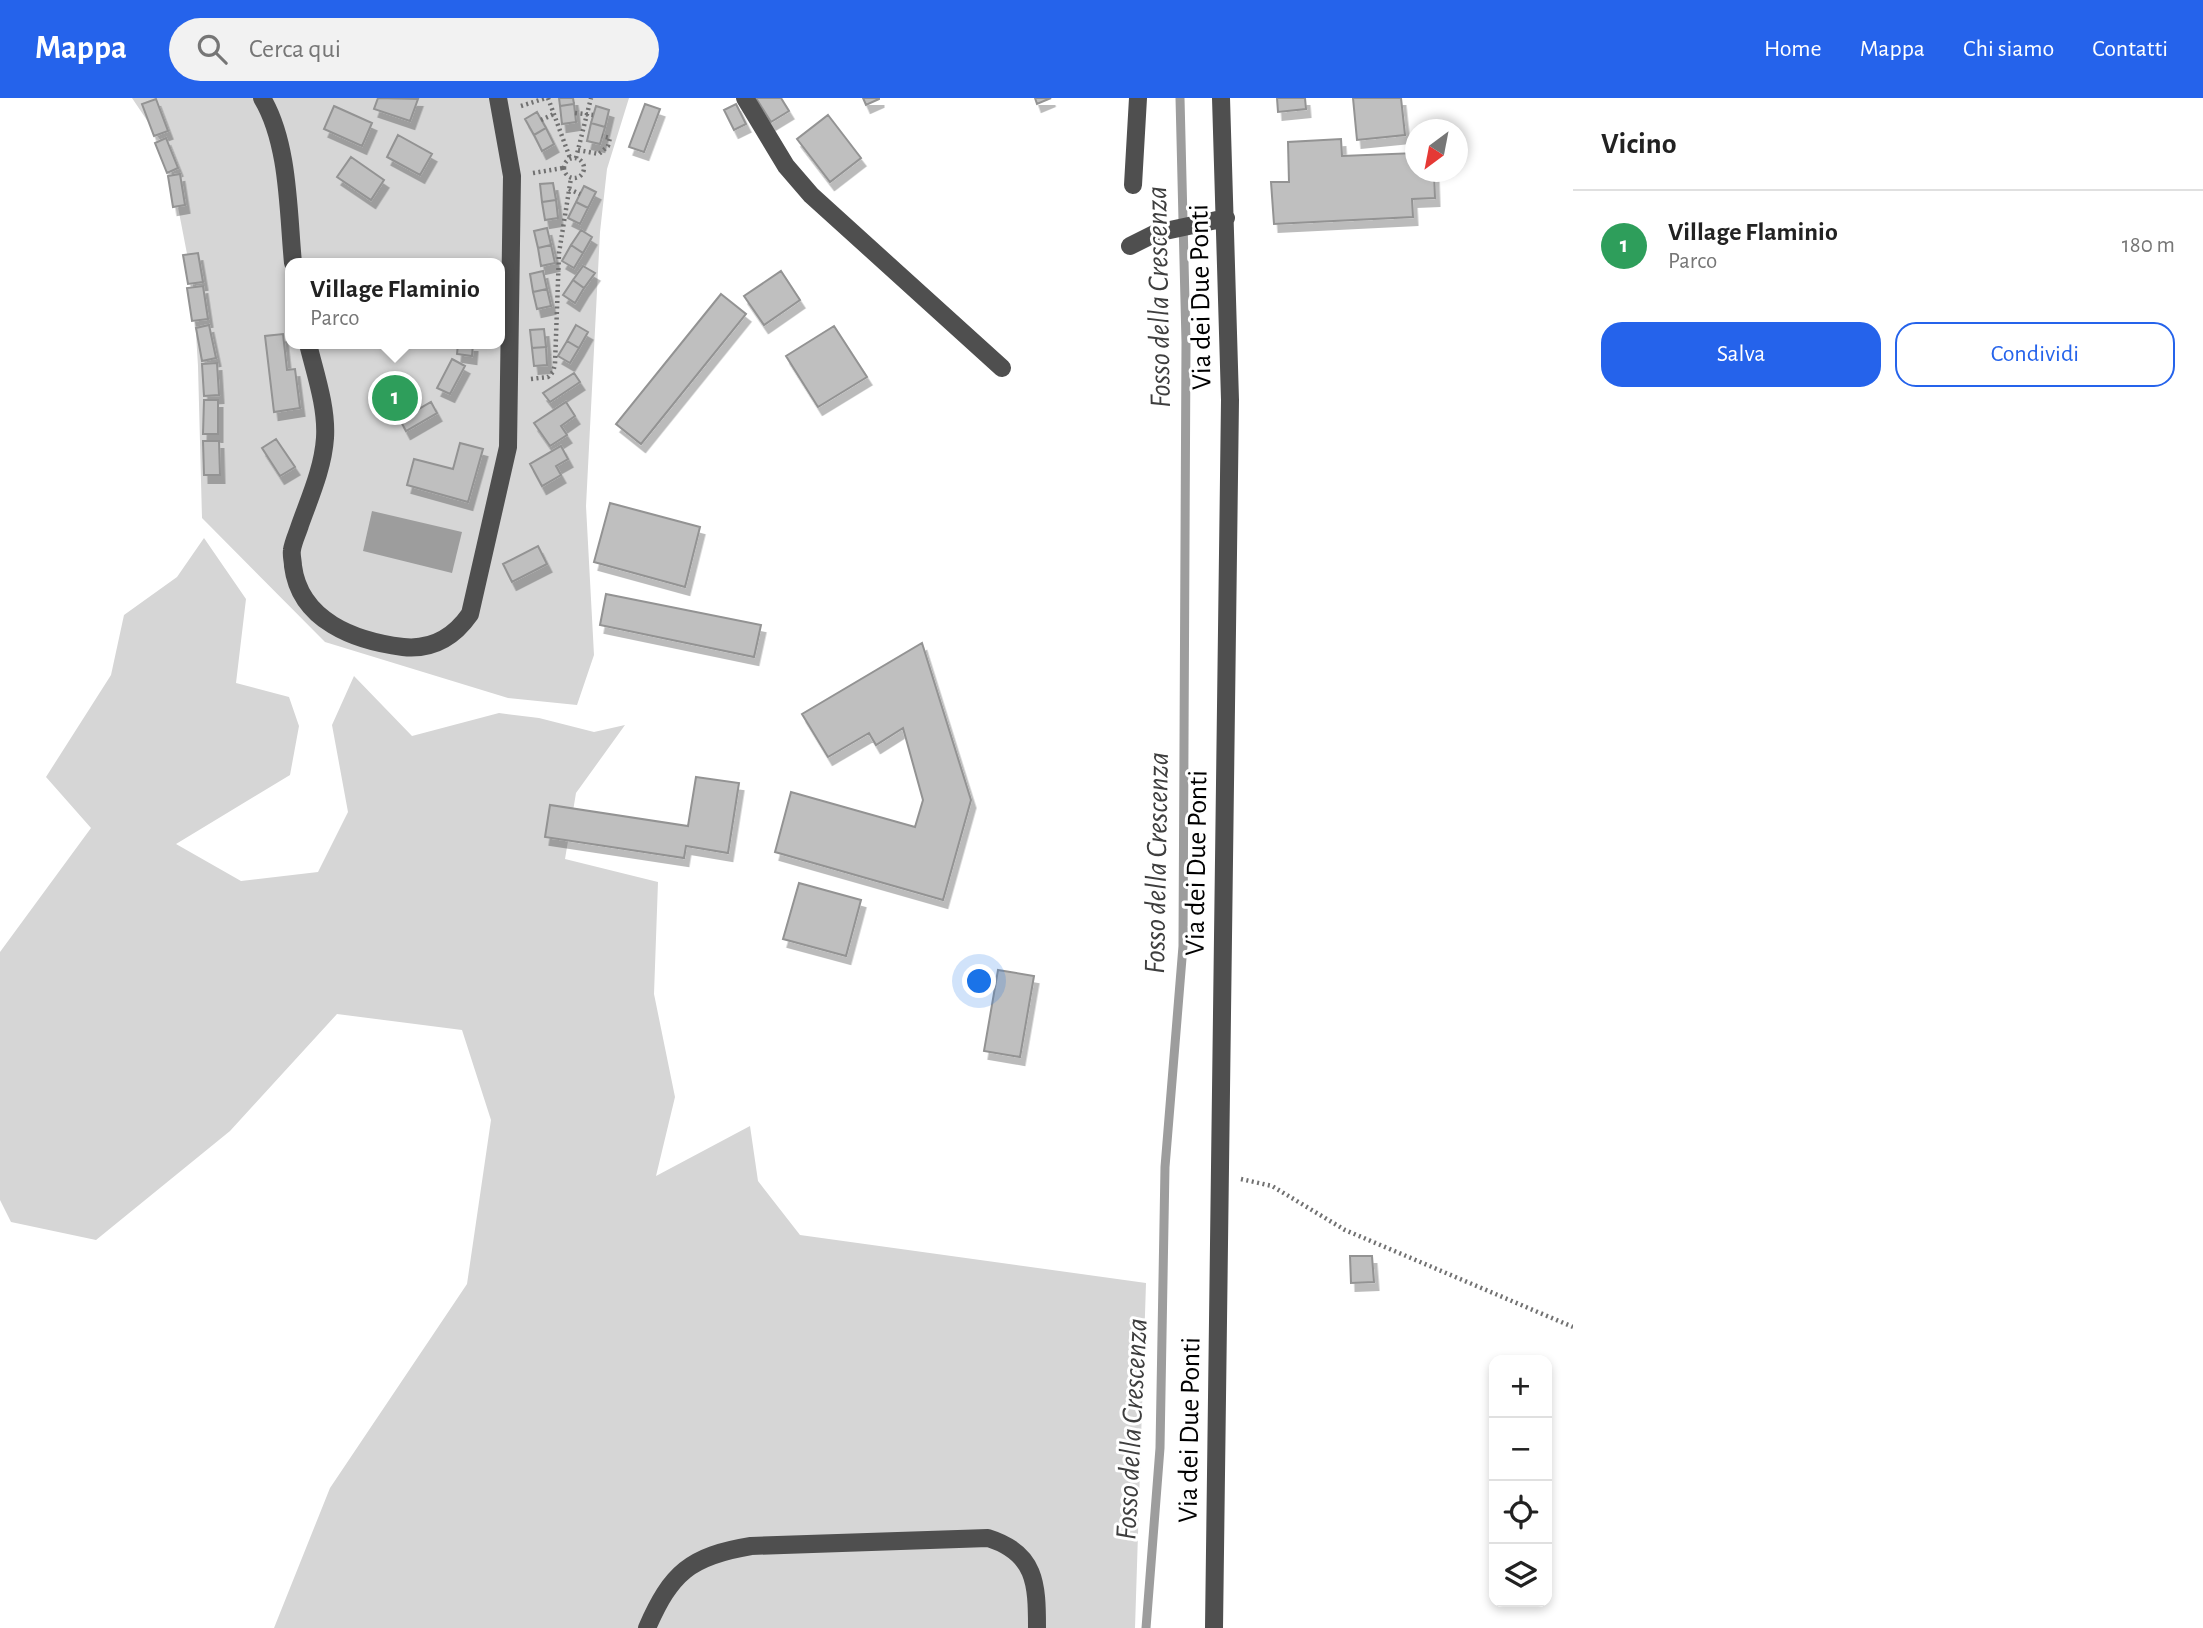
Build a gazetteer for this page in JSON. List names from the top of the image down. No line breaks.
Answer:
{"streets":{"street":["Via dei Due Ponti"]},"water":["Fosso della Crescenza"],"north":"bottom left","page":{"header":"Mappa","search":"Cerca qui","nav":["Home","Mappa","Chi siamo","Contatti"],"heading":"Vicino","list":[{"mark":"1","name":"Village Flaminio","note":"Parco","value":"180 m"}],"popup":["Village Flaminio","Parco"],"buttons":["Salva","Condividi"],"pins":"1","map_buttons":["+","−"]}}
